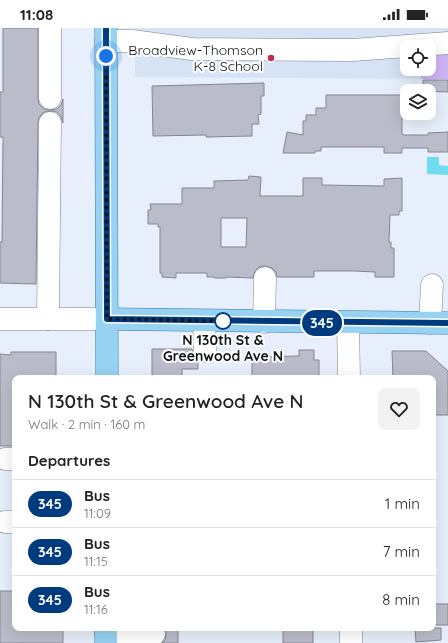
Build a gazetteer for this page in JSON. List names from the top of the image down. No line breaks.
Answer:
{"places":["Broadview-Thomson K-8 School","N 130th St & Greenwood Ave N"],"lines":["bus line 345"],"page":{"status":"11:08","on_map":"345","heading":[["N 130th St & Greenwood Ave N","Walk · 2 min · 160 m"],"Departures"],"list":[{"mark":"345","name":"Bus","note":"11:09","value":"1 min"},{"mark":"345","name":"Bus","note":"11:15","value":"7 min"},{"mark":"345","name":"Bus","note":"11:16","value":"8 min"}]}}
